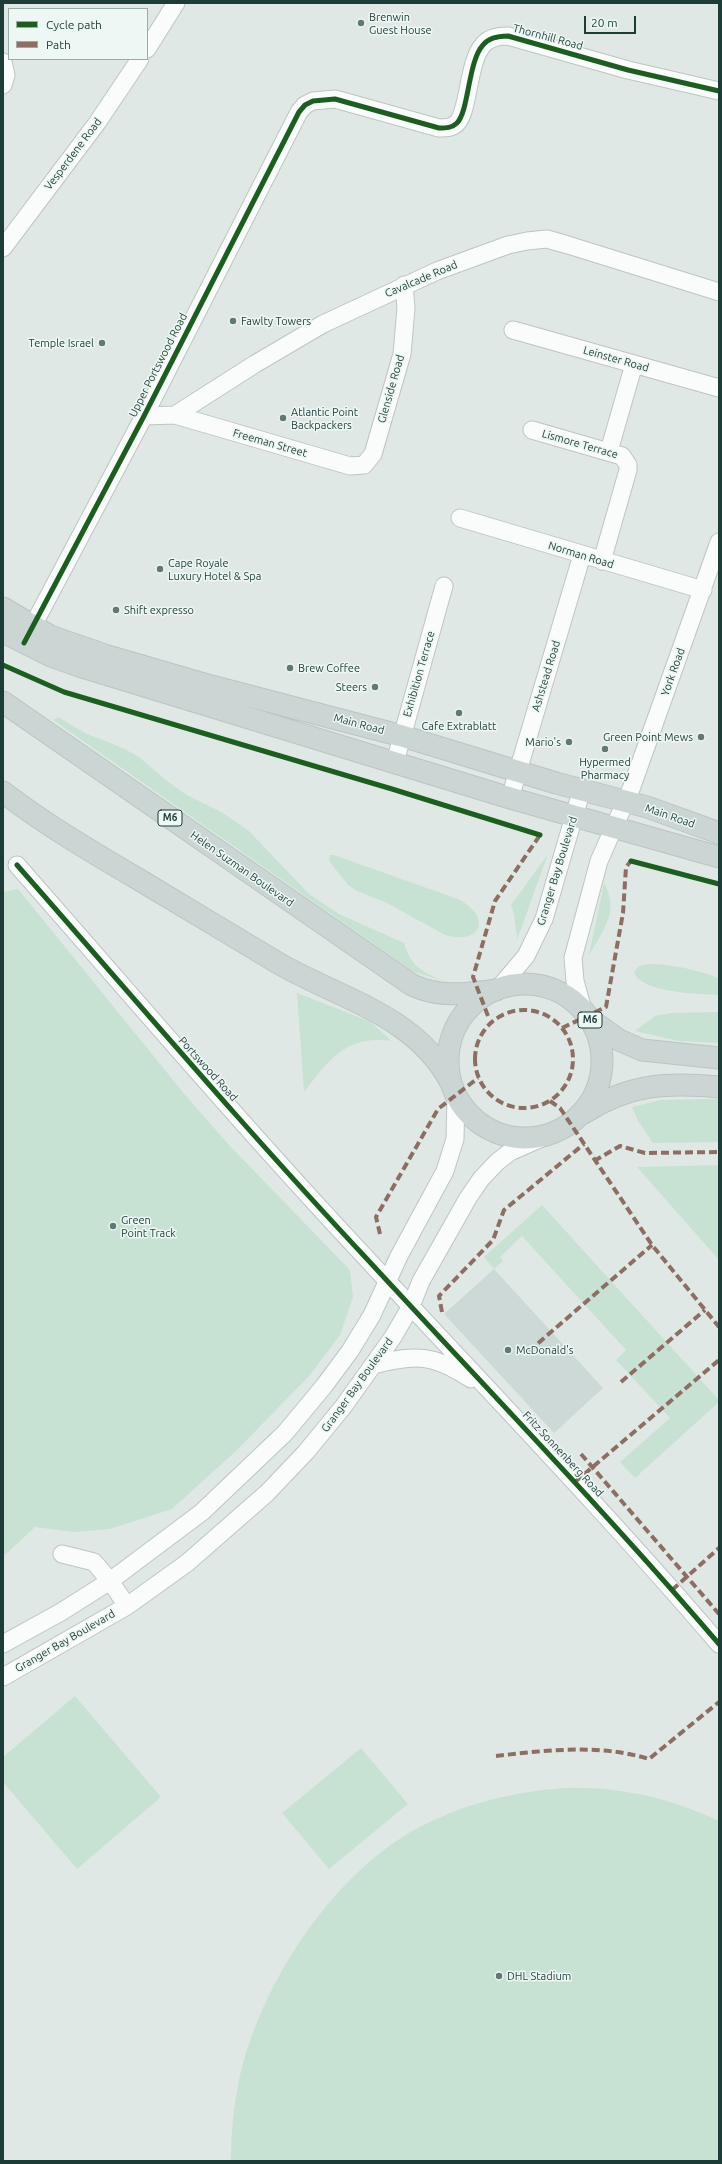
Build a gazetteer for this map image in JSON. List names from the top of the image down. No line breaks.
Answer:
{"streets":{"main road":["Main Road","M6","Helen Suzman Boulevard"],"street":["Thornhill Road","Vesperdene Road","Cavalcade Road","Leinster Road","Upper Portswood Road","Glenside Road","Freeman Street","Lismore Terrace","Norman Road","York Road","Exhibition Terrace","Ashstead Road","Granger Bay Boulevard","Portswood Road","Fritz Sonnenberg Road"]},"crossings":[["Thornhill Road","Upper Portswood Road"],["Cavalcade Road","Glenside Road"],["Cavalcade Road","Freeman Street"],["Upper Portswood Road","Main Road"],["Glenside Road","Freeman Street"],["Lismore Terrace","Norman Road"],["Norman Road","York Road"],["Norman Road","Ashstead Road"],["York Road","Main Road"],["Exhibition Terrace","Main Road"],["Ashstead Road","Main Road"],["Main Road","Granger Bay Boulevard"],["Helen Suzman Boulevard","Granger Bay Boulevard"],["Granger Bay Boulevard","Fritz Sonnenberg Road"],["Portswood Road","Fritz Sonnenberg Road"]],"places":["Brenwin Guest House","Fawlty Towers","Temple Israel","Atlantic Point Backpackers","Cape Royale Luxury Hotel & Spa","Shift expresso","Brew Coffee","Steers","Cafe Extrablatt","Green Point Mews","Mario's","Hypermed Pharmacy","Green Point Track","McDonald's","DHL Stadium"],"legend":["Cycle path","Path"],"scale_bar":"20 m"}
